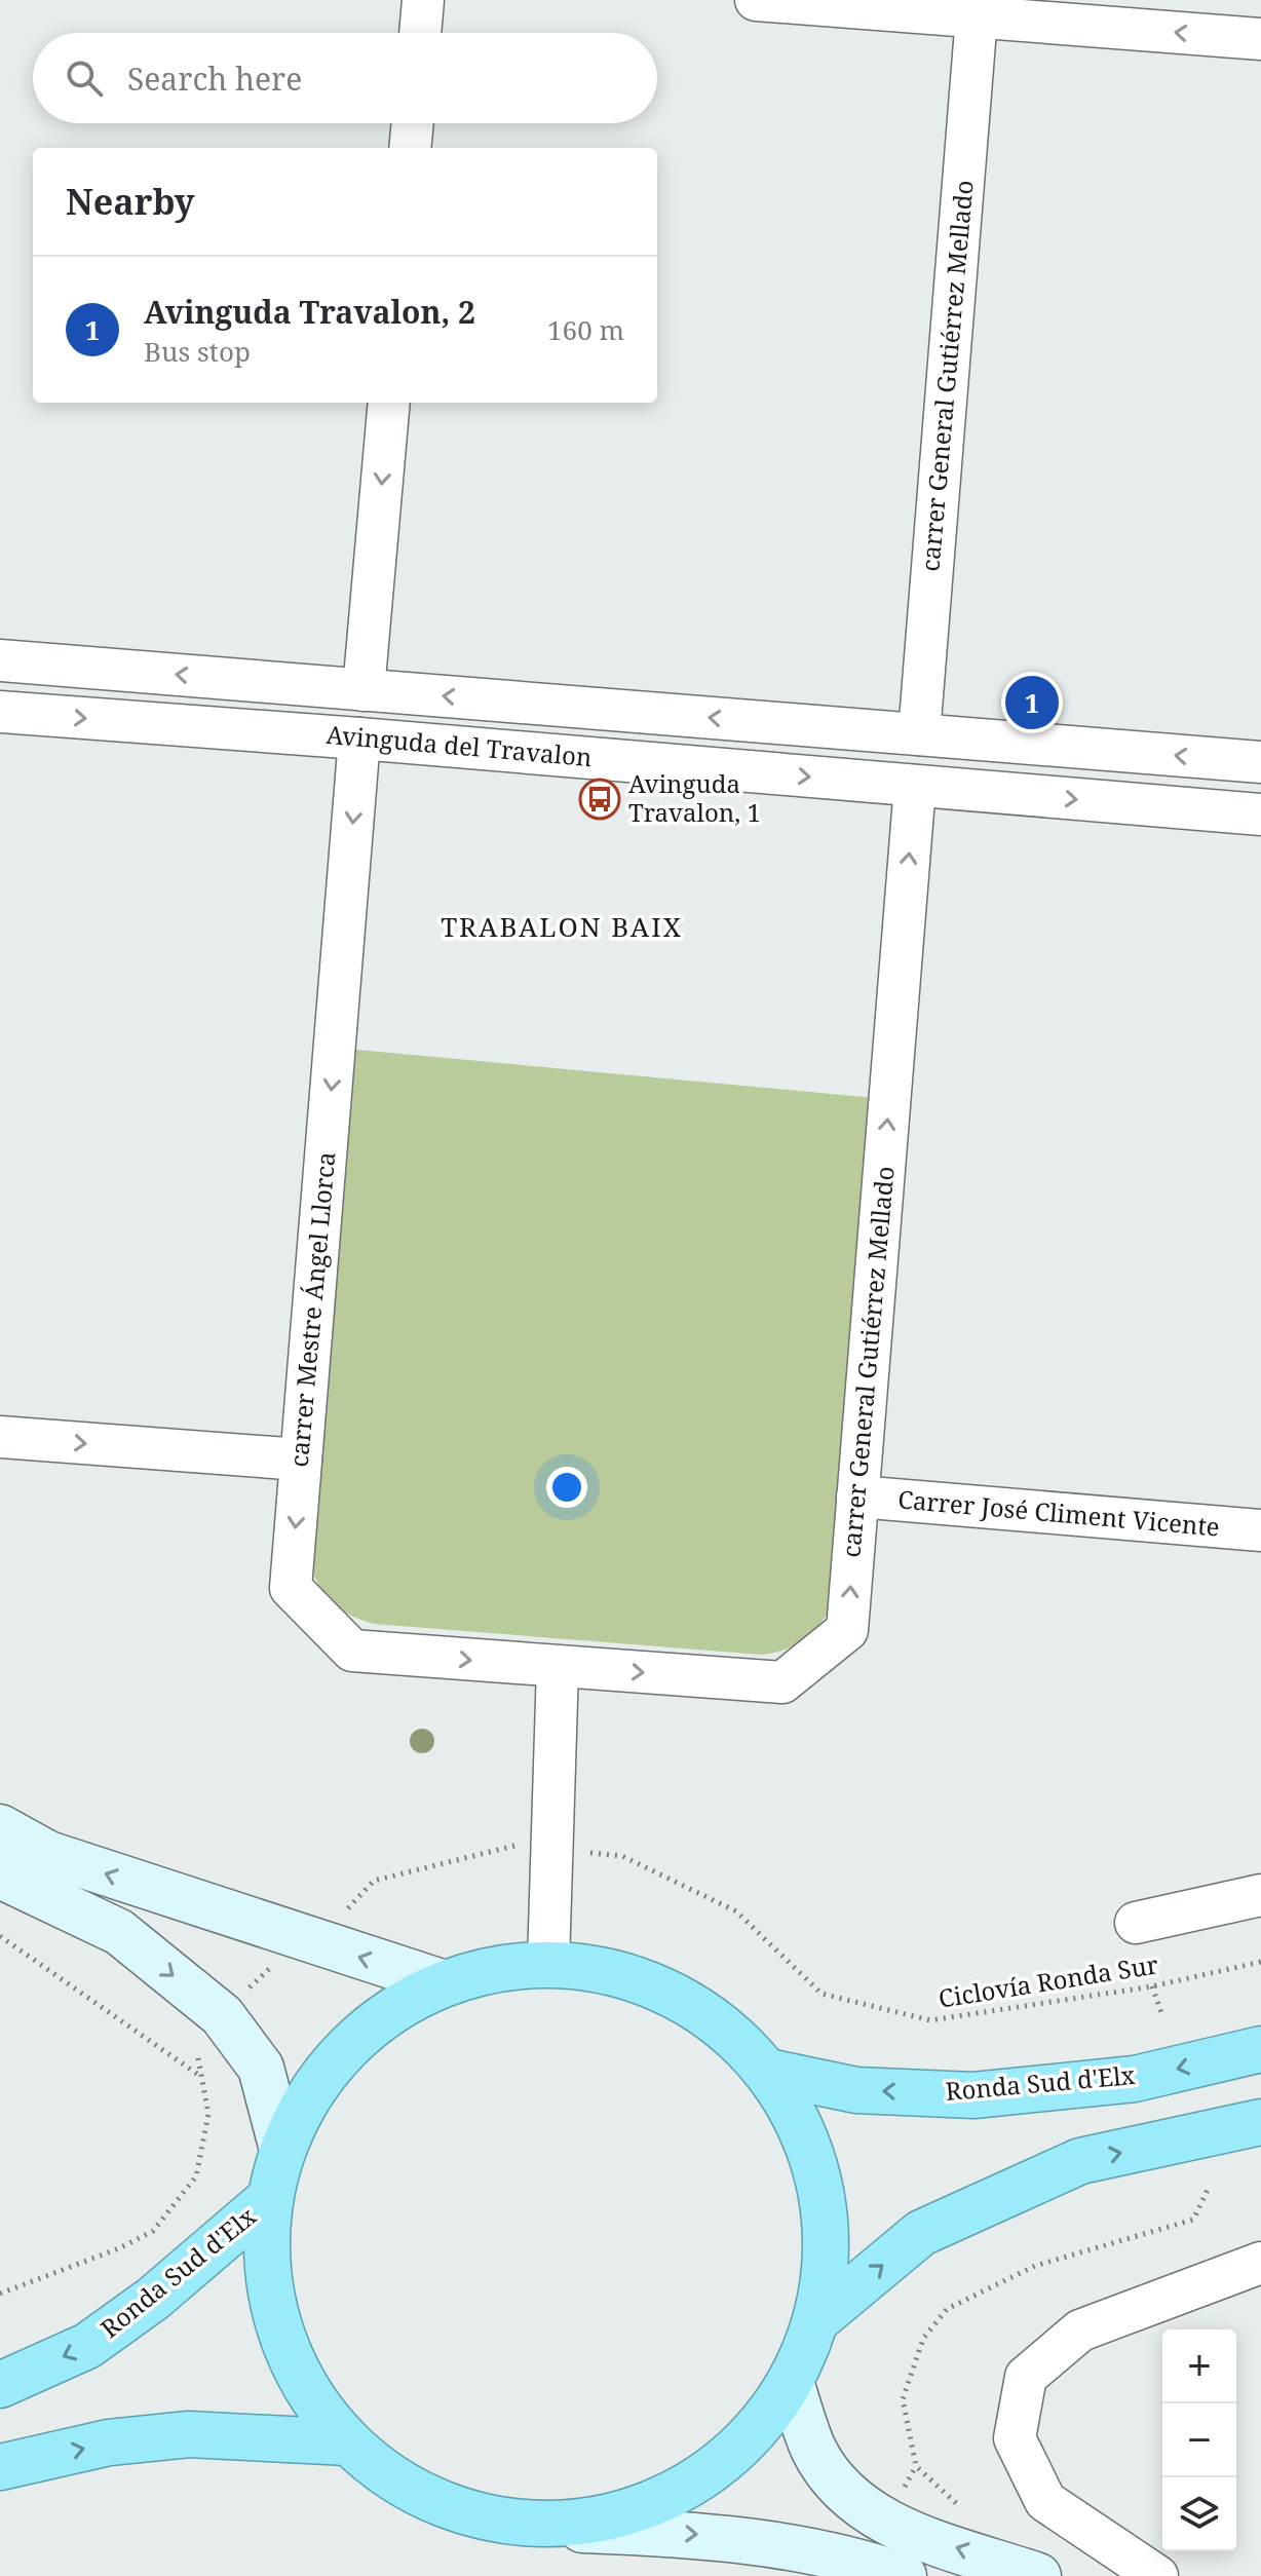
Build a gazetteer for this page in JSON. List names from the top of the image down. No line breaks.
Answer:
{"streets":{"highway":["Ronda Sud d'Elx"],"street":["carrer General Gutiérrez Mellado","Avinguda del Travalon","carrer Mestre Ángel Llorca","Carrer José Climent Vicente"],"path":["Ciclovía Ronda Sur"]},"crossings":[["carrer General Gutiérrez Mellado","Avinguda del Travalon"],["carrer General Gutiérrez Mellado","carrer Mestre Ángel Llorca"],["carrer General Gutiérrez Mellado","Carrer José Climent Vicente"],["Avinguda del Travalon","carrer Mestre Ángel Llorca"]],"one_way":["carrer General Gutiérrez Mellado","carrer Mestre Ángel Llorca"],"districts":["TRABALON BAIX"],"places":{"bus stop":["Avinguda Travalon, 1"]},"page":{"search":"Search here","heading":"Nearby","list":[{"mark":"1","name":"Avinguda Travalon, 2","note":"Bus stop","value":"160 m"}],"pins":"1","map_buttons":["+","−"]}}
